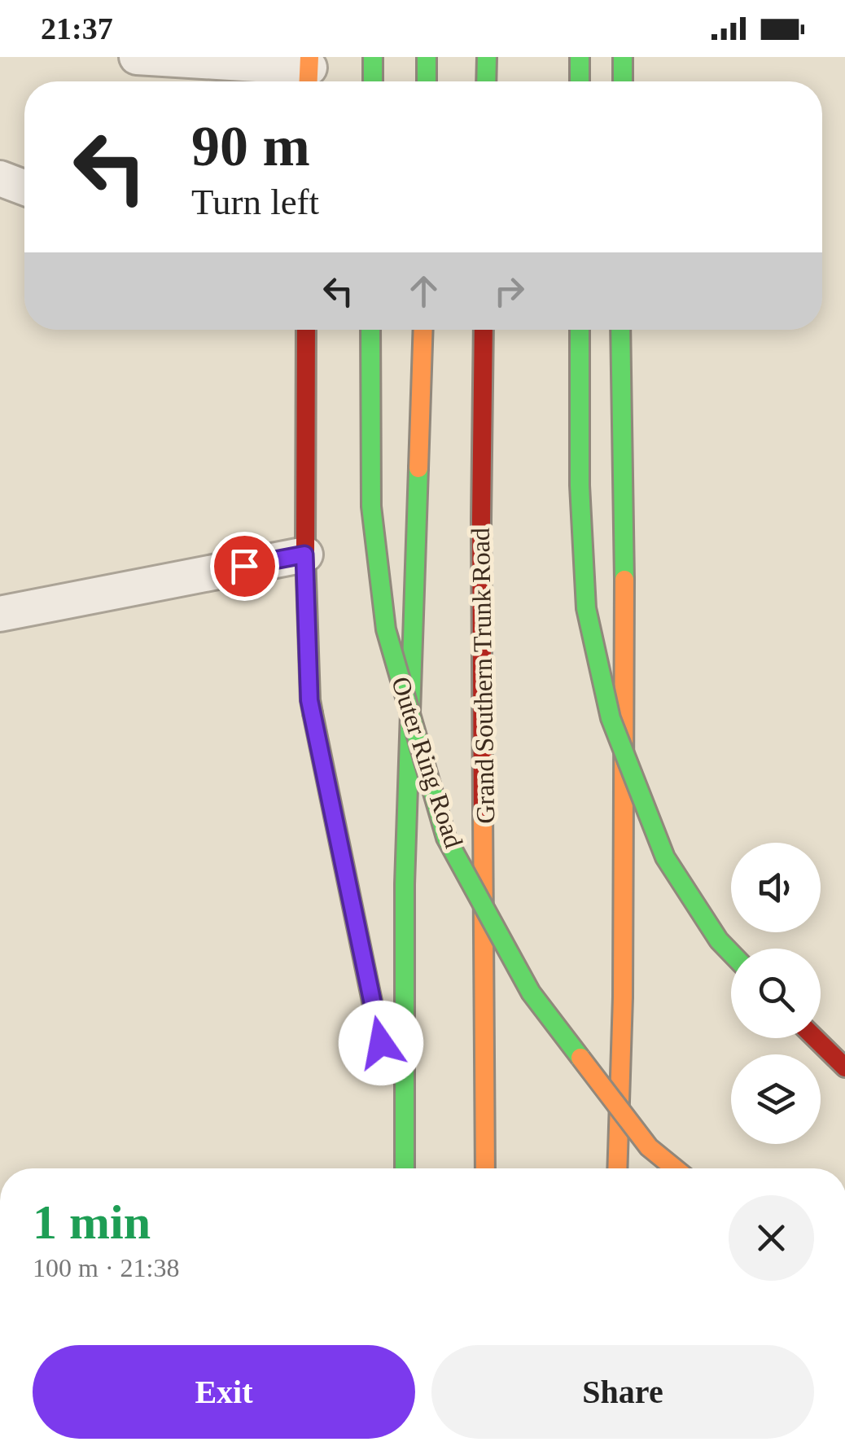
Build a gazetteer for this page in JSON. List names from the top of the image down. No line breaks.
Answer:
{"streets":{"highway":["Grand Southern Trunk Road","Outer Ring Road"]},"page":{"status":"21:37","turn":["90 m","Turn left"],"heading":["1 min","100 m · 21:38"],"buttons":["Exit","Share"]}}
